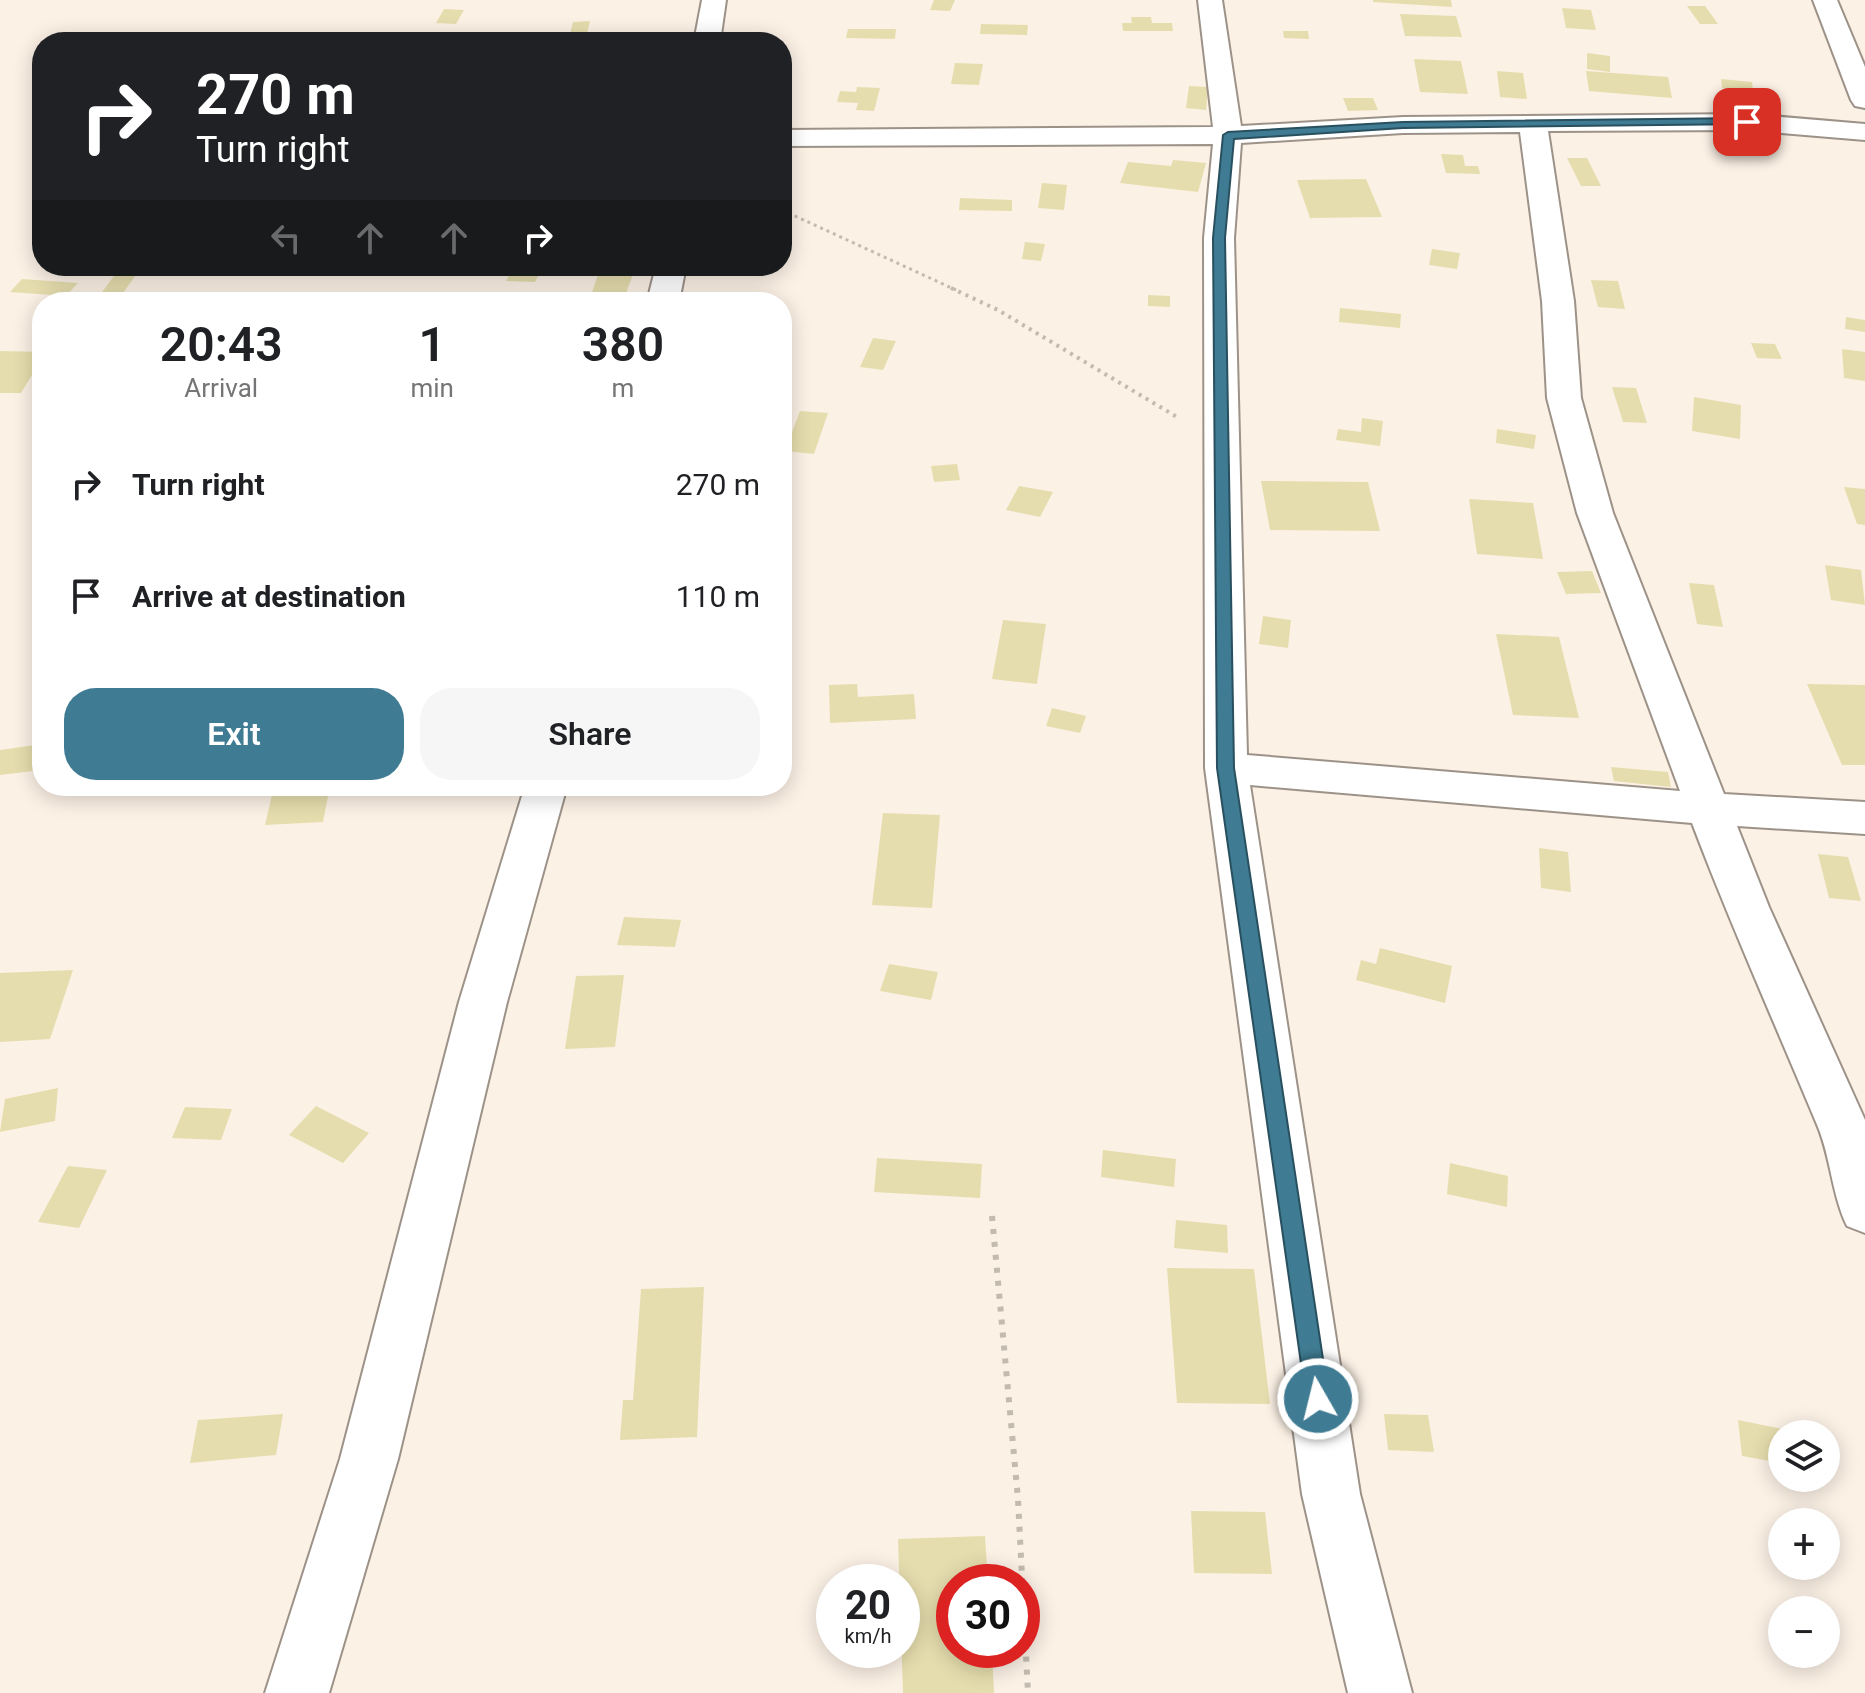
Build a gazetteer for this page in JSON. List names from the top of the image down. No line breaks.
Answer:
{"page":{"turn":["270 m","Turn right"],"eta":["20:43","Arrival","1","min","380","m"],"list":[{"name":"Turn right","value":"270 m"},{"name":"Arrive at destination","value":"110 m"}],"buttons":["Exit","Share"],"map_buttons":["+","−"],"speed":"20 km/h","limit":"30"}}
